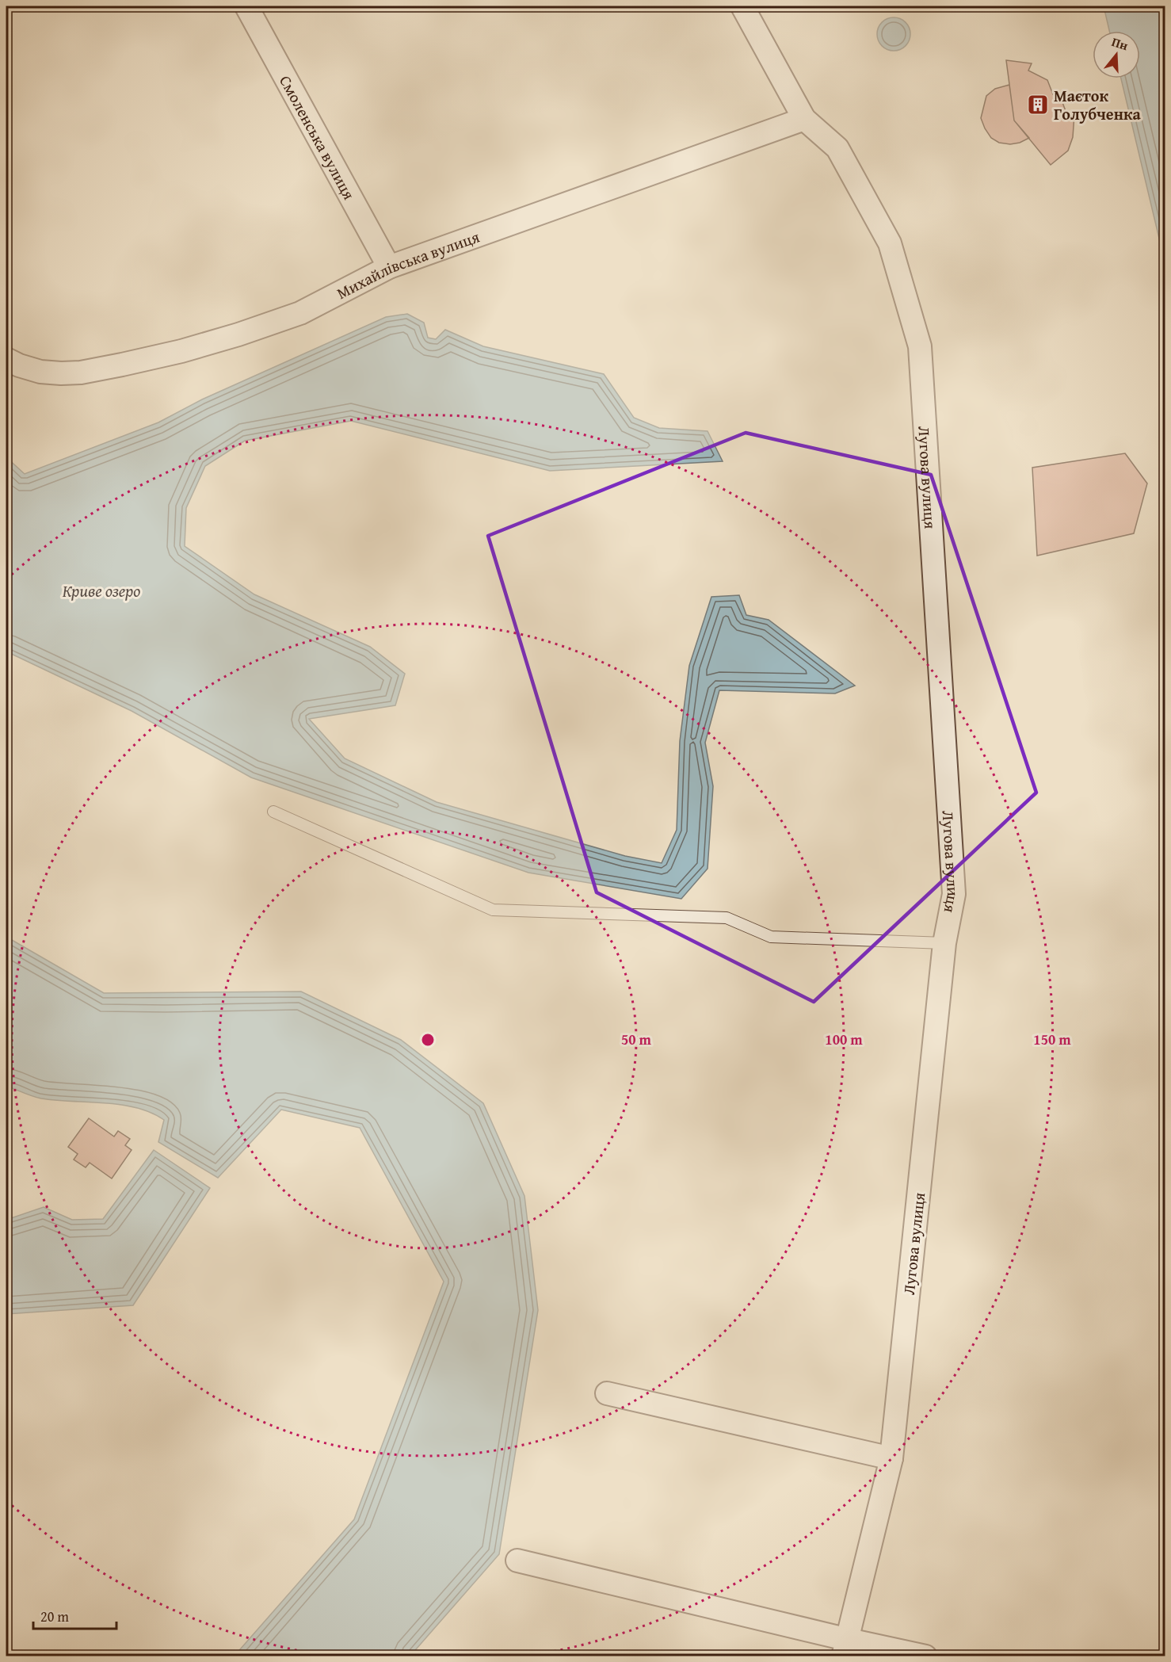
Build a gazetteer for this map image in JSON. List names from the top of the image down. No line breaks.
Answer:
{"streets":{"street":["Смоленська вулиця","Михайлівська вулиця","Лугова вулиця"]},"crossings":[["Смоленська вулиця","Михайлівська вулиця"],["Михайлівська вулиця","Лугова вулиця"]],"water":["Криве озеро"],"places":{"building":["Маєток Голубченка"]},"scale_bar":"20 m","north":"top","rings":["50 m","100 m","150 m"]}
